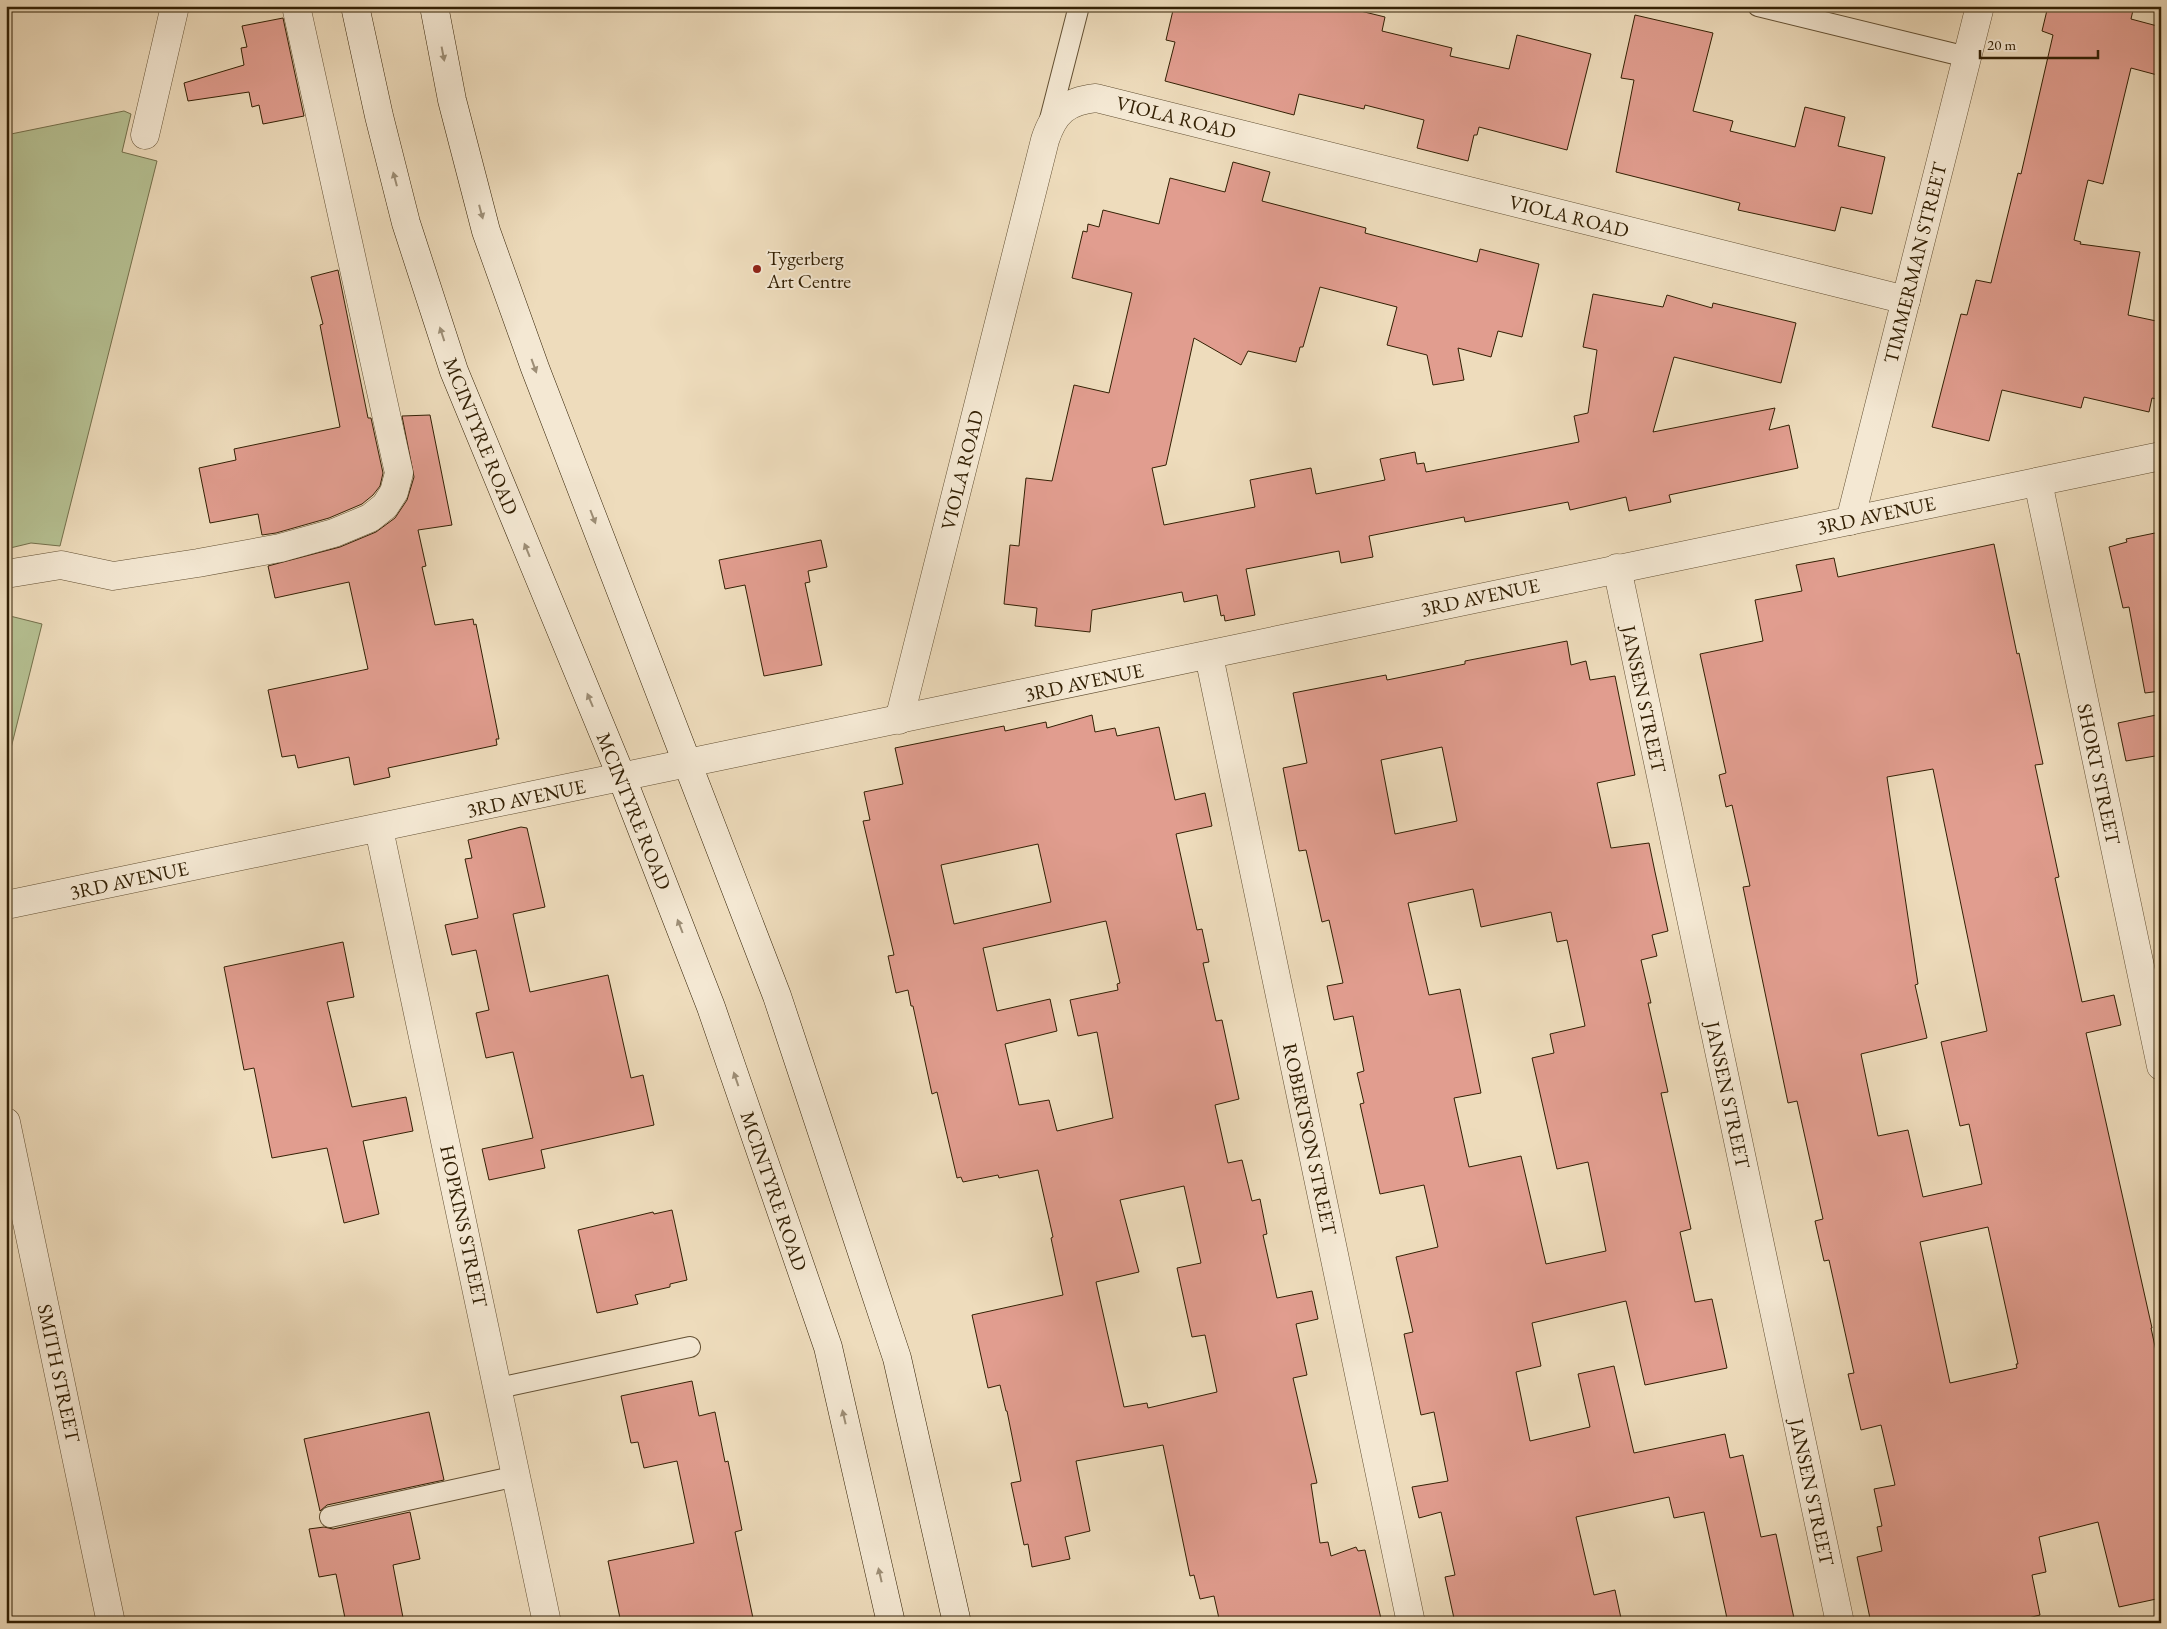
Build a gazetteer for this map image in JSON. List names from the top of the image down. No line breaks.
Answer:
{"streets":{"street":["VIOLA ROAD","TIMMERMAN STREET","MCINTYRE ROAD","3RD AVENUE","JANSEN STREET","SHORT STREET","ROBERTSON STREET","HOPKINS STREET","SMITH STREET"]},"crossings":[["VIOLA ROAD","TIMMERMAN STREET"],["VIOLA ROAD","3RD AVENUE"],["TIMMERMAN STREET","3RD AVENUE"],["MCINTYRE ROAD","3RD AVENUE"],["3RD AVENUE","JANSEN STREET"],["3RD AVENUE","SHORT STREET"],["3RD AVENUE","ROBERTSON STREET"],["3RD AVENUE","HOPKINS STREET"]],"places":["Tygerberg Art Centre"],"scale_bar":"20 m"}
